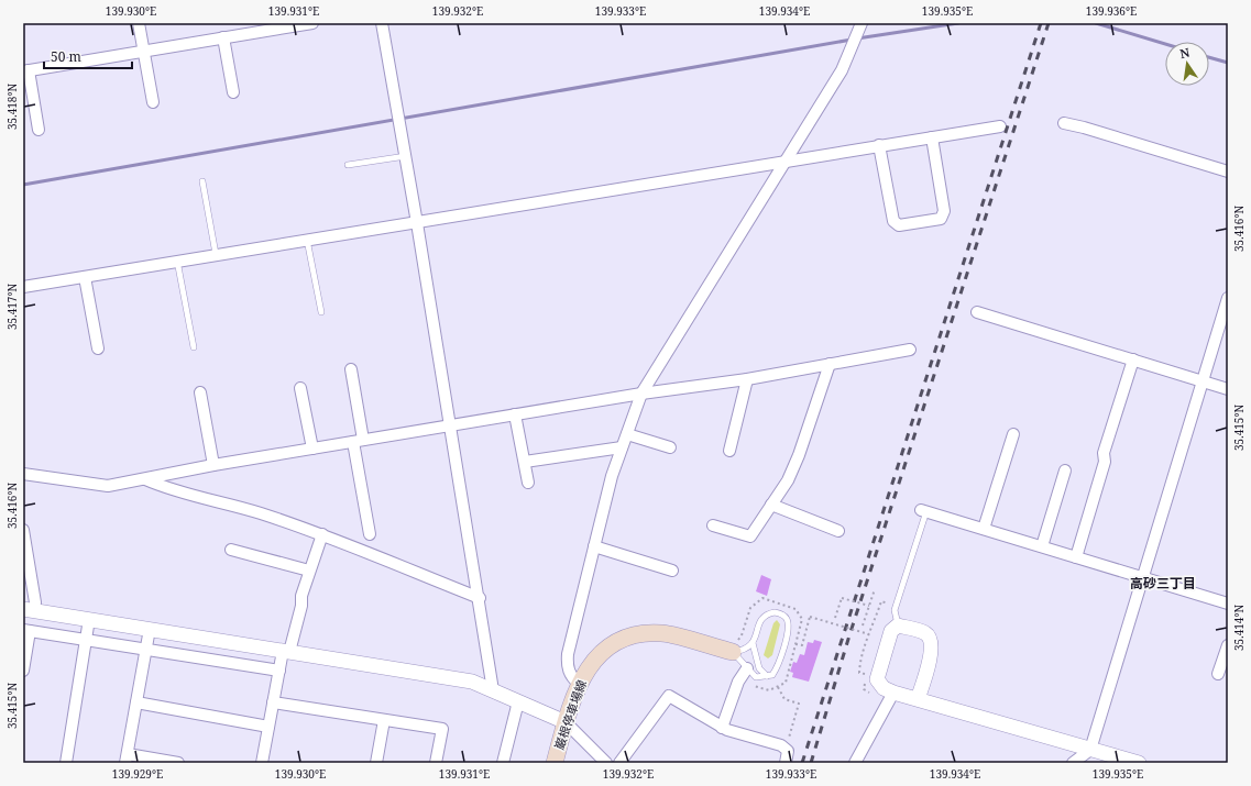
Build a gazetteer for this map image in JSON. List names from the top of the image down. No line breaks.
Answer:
{"streets":{"main road":["巌根停車場線"]},"districts":["高砂三丁目"],"scale_bar":"50 m","north":"top","coordinates":["139.930°E","139.931°E","139.932°E","139.933°E","139.934°E","139.935°E","139.936°E","35.418°N","35.416°N","35.417°N","35.415°N","35.414°N","139.929°E"]}
